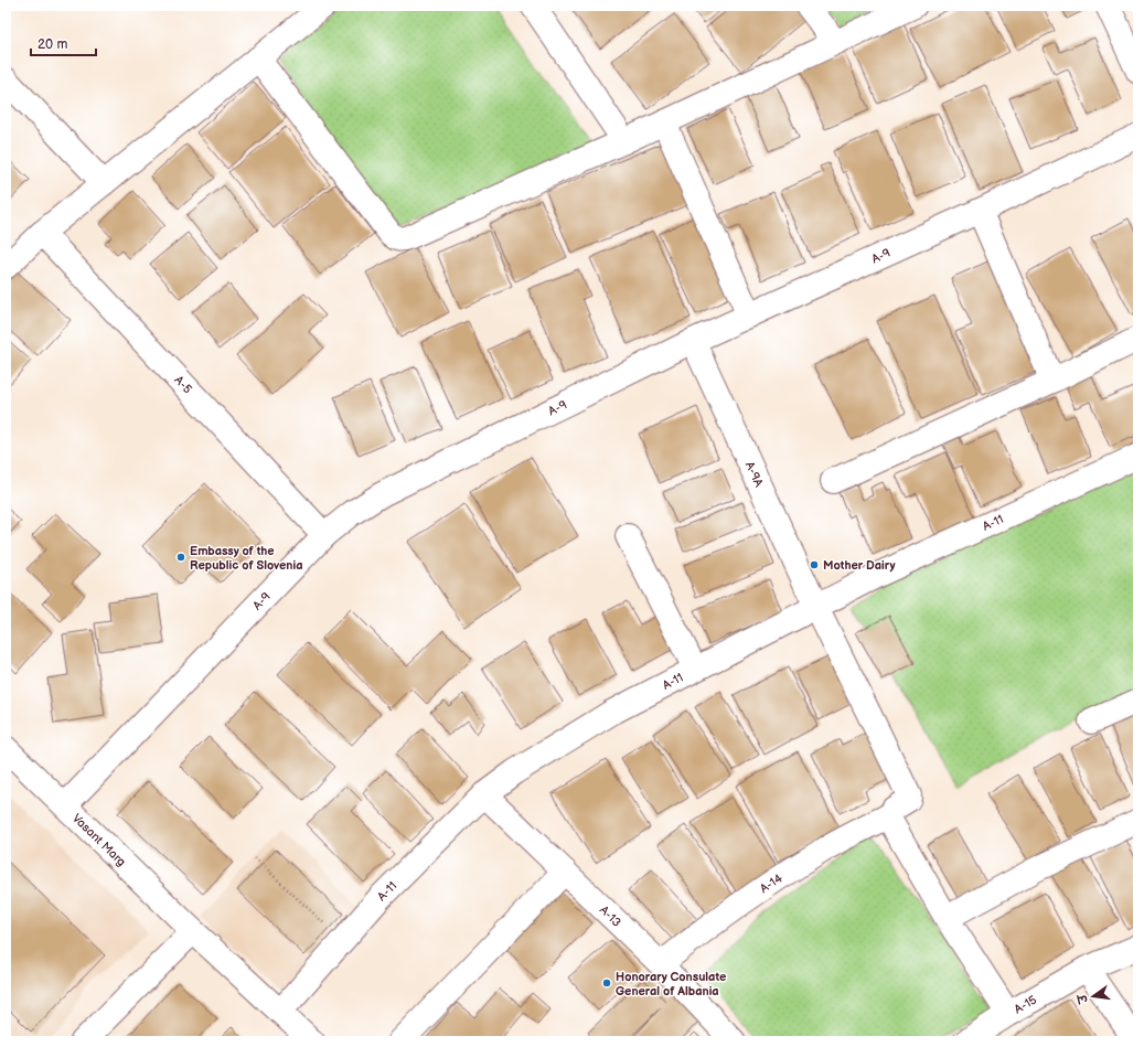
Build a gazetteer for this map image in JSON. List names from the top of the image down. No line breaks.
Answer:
{"streets":{"street":["A-9","A-5","A-9A","A-11","Vasant Marg","A-14","A-13","A-15"]},"crossings":[["A-9","A-5"],["A-9","A-9A"],["A-9","Vasant Marg"],["A-9A","A-11"],["A-9A","A-14"],["A-11","Vasant Marg"],["A-11","A-13"],["A-14","A-13"]],"places":["Embassy of the Republic of Slovenia","Mother Dairy","Honorary Consulate General of Albania"],"scale_bar":"20 m","north":"left"}
